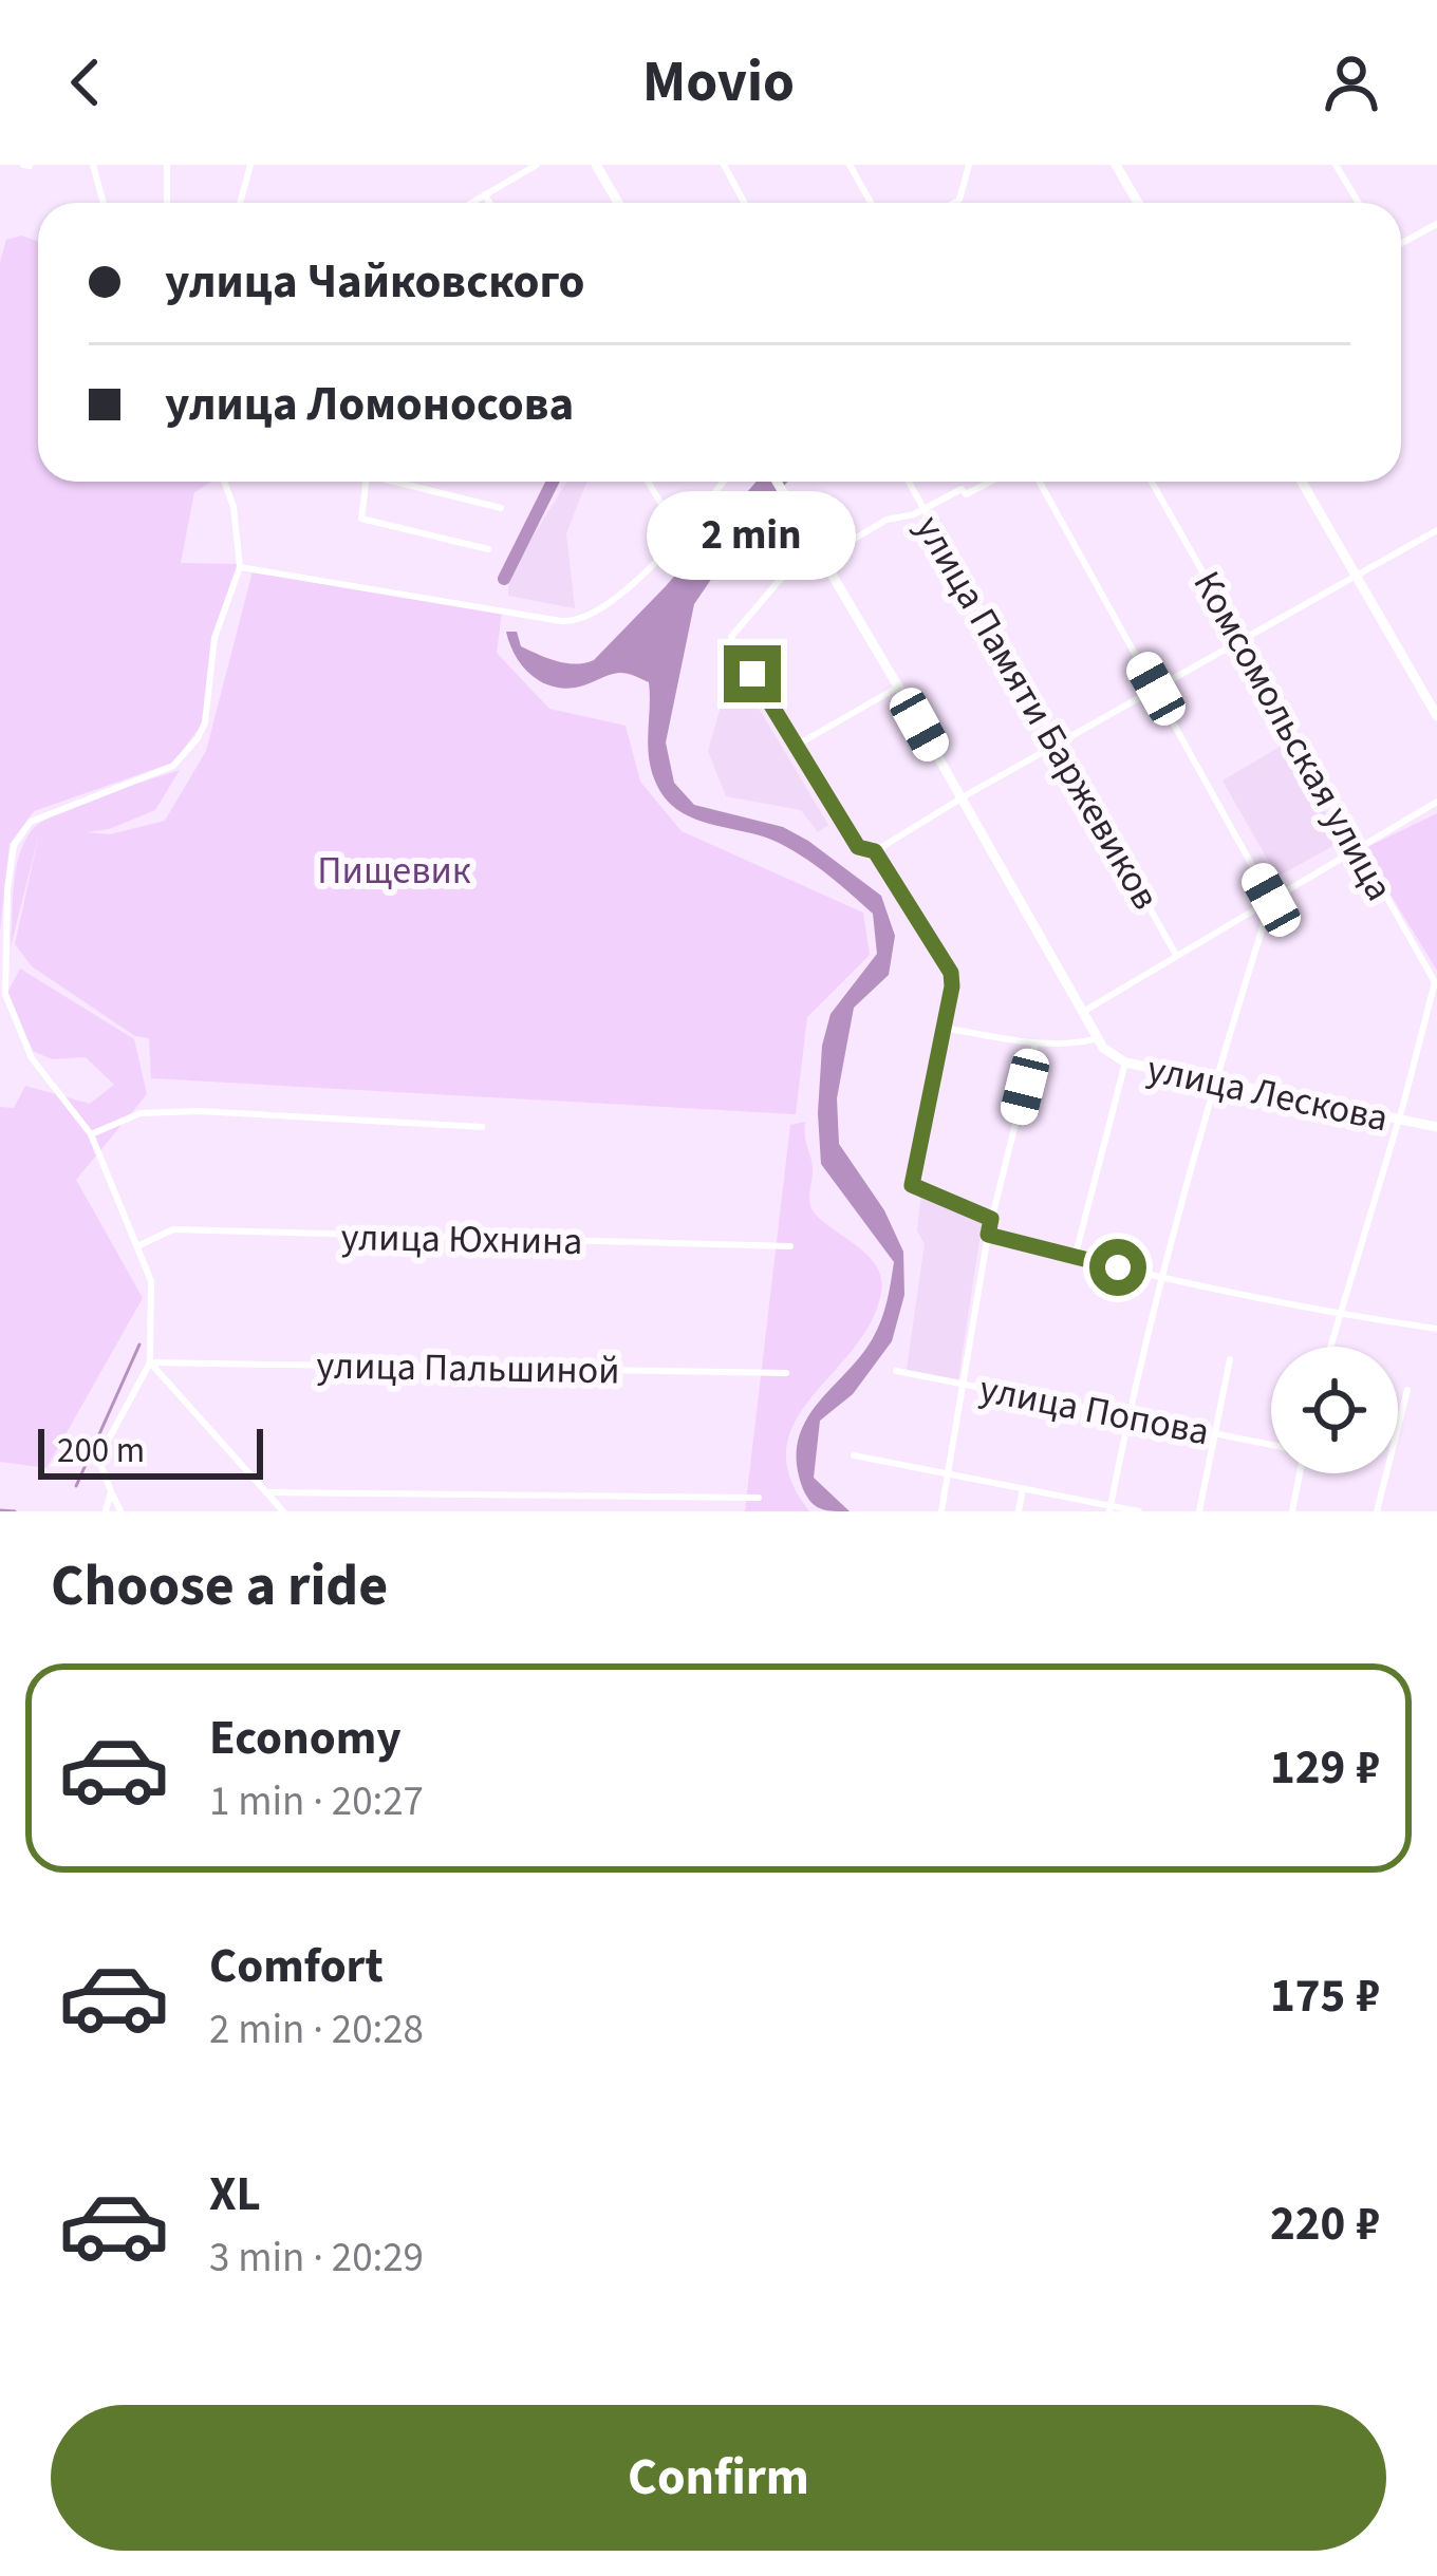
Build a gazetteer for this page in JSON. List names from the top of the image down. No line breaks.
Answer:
{"streets":{"street":["улица Памяти Баржевиков","Комсомольская улица","улица Лескова","улица Юхнина","улица Пальшиной","улица Попова"]},"crossings":[["Комсомольская улица","улица Лескова"]],"parks":["Пищевик"],"scale_bar":"200 m","page":{"header":"Movio","banner":["улица Чайковского","улица Ломоносова"],"bubble":"2 min","scale":"200 m","heading":"Choose a ride","list":[{"name":"Economy","note":"1 min · 20:27","value":"129 ₽"},{"name":"Comfort","note":"2 min · 20:28","value":"175 ₽"},{"name":"XL","note":"3 min · 20:29","value":"220 ₽"}],"buttons":"Confirm"}}
